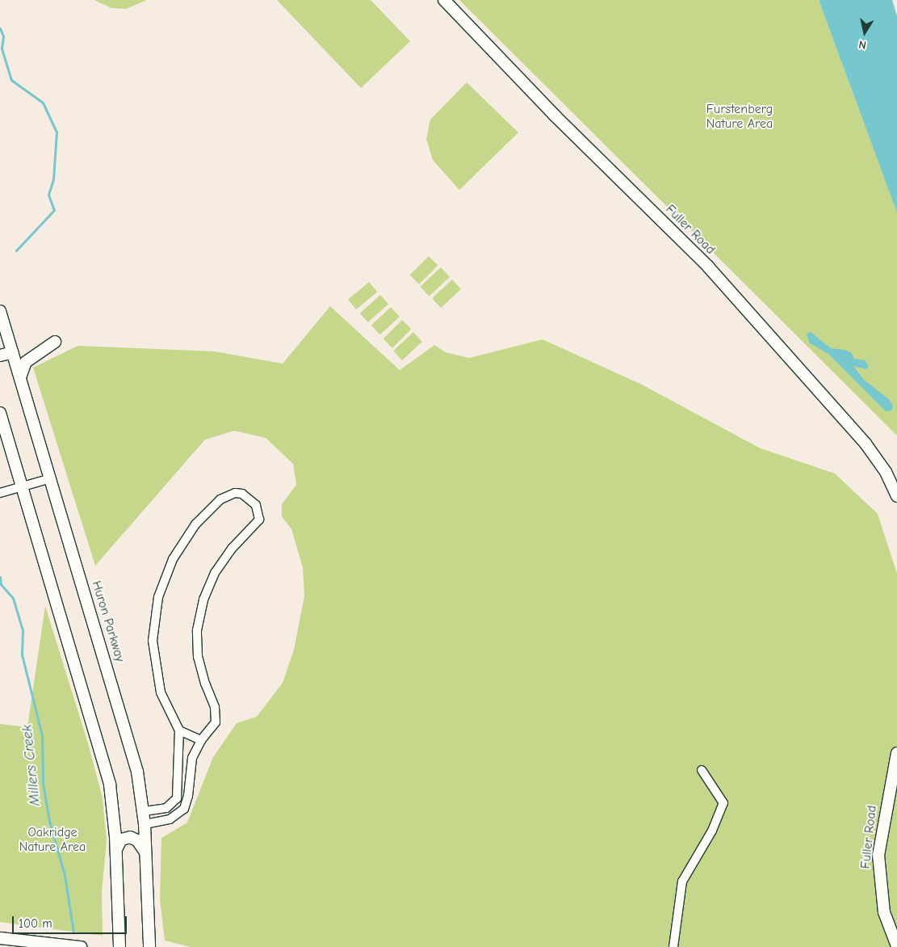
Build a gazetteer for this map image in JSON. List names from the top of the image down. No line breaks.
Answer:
{"streets":{"main road":["Fuller Road","Huron Parkway"]},"water":["Millers Creek"],"parks":["Furstenberg Nature Area","Oakridge Nature Area"],"scale_bar":"100 m","north":"bottom"}
